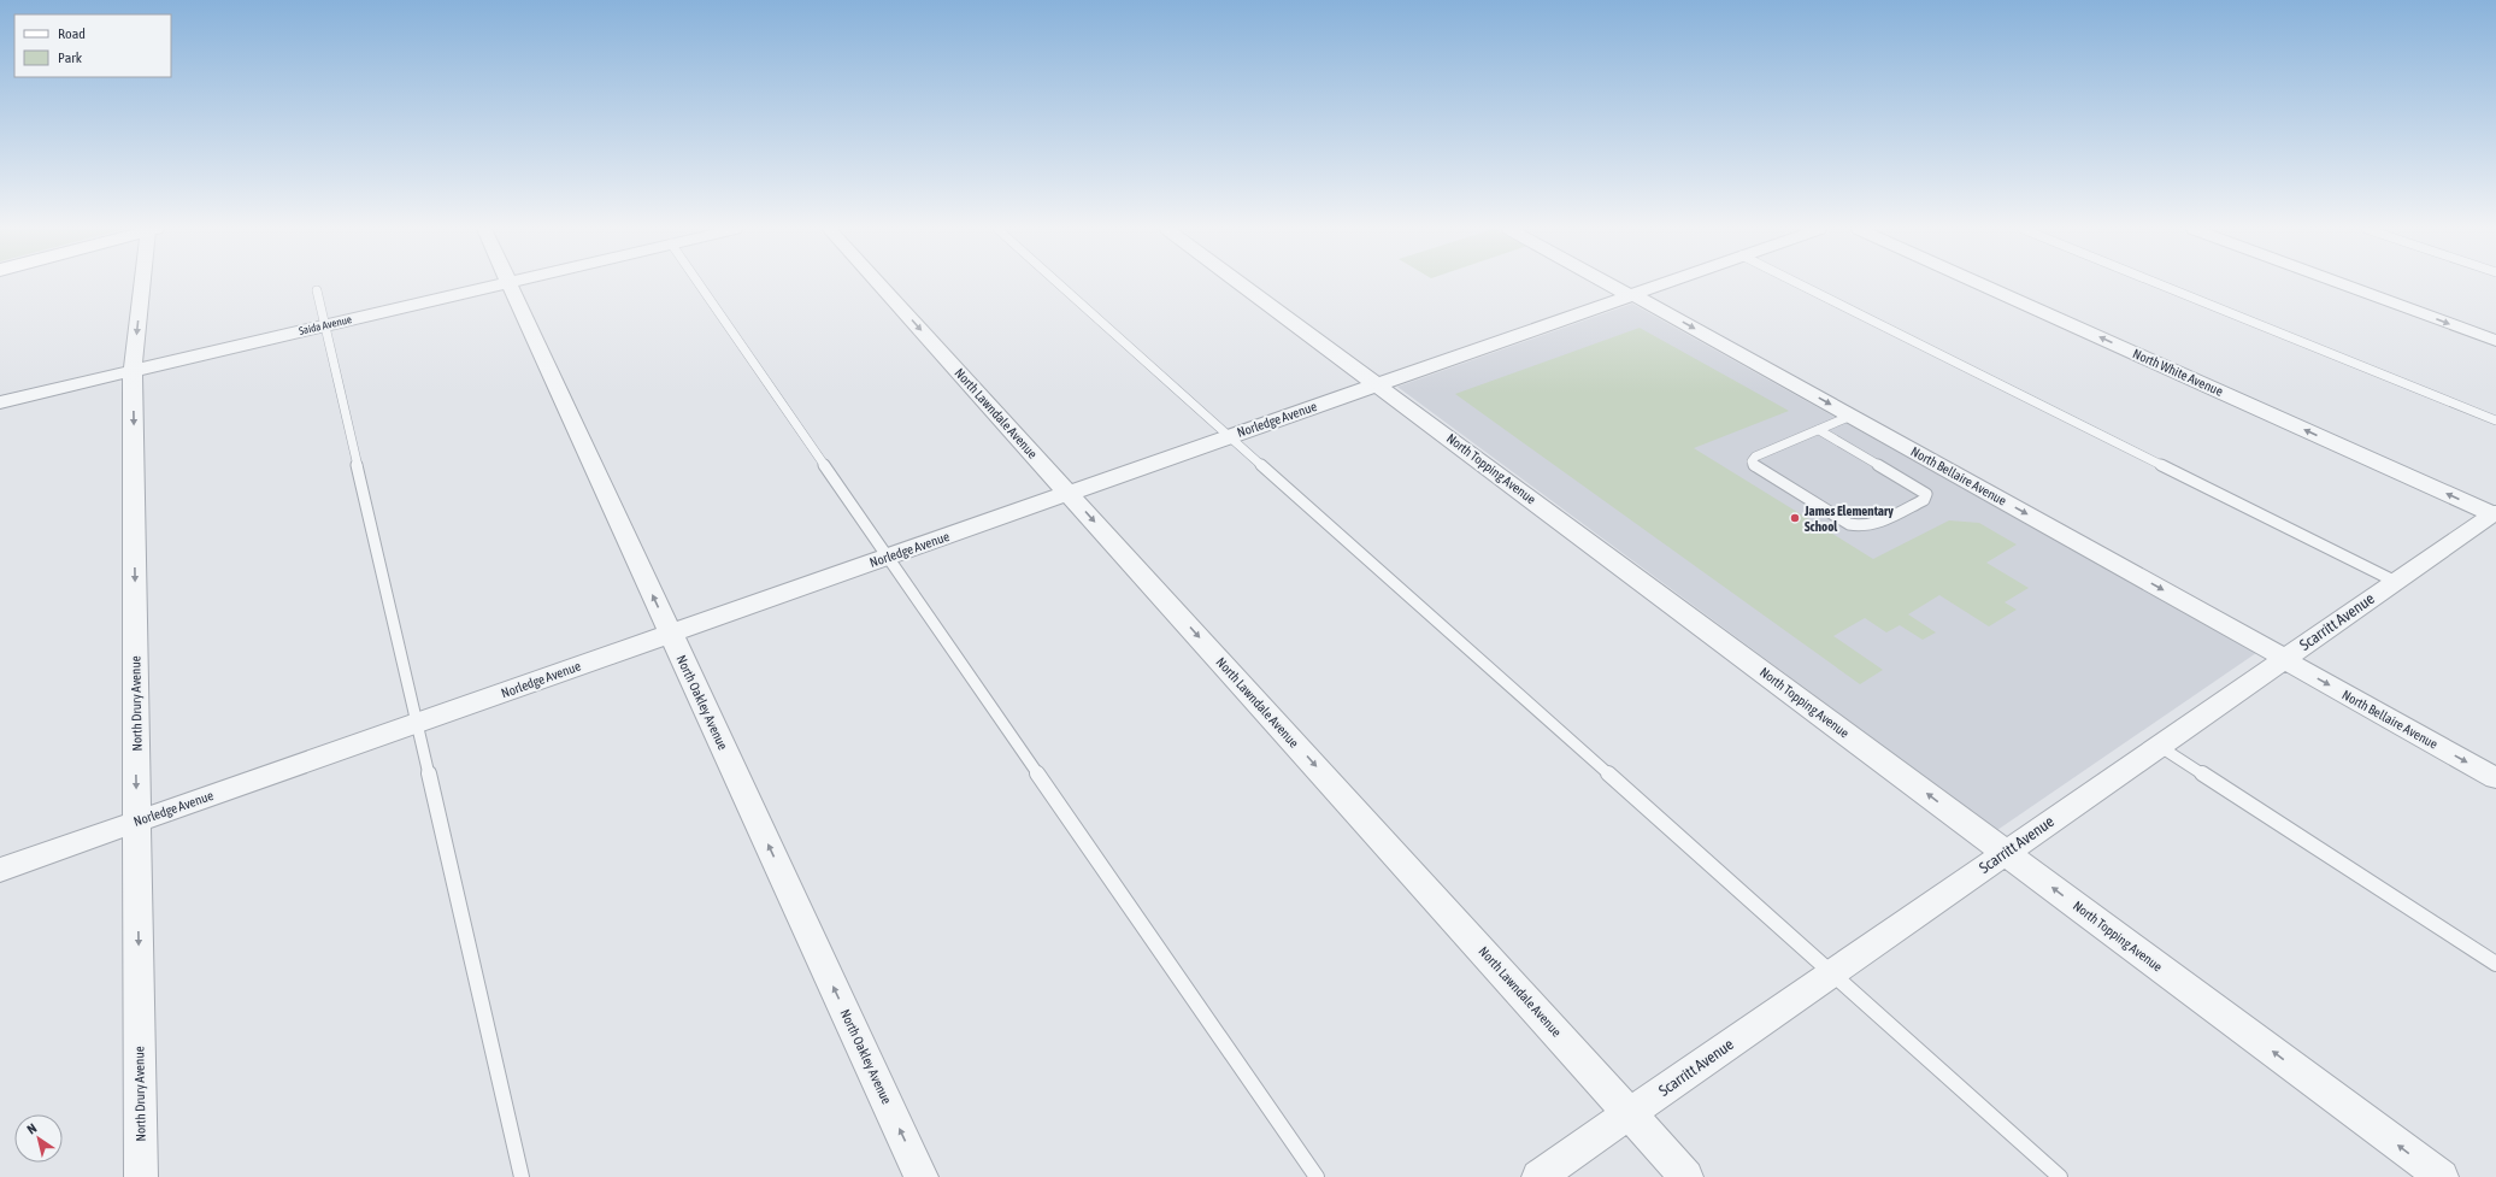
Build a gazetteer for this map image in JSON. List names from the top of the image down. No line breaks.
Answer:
{"streets":{"street":["Saida Avenue","North White Avenue","North Lawndale Avenue","Norledge Avenue","North Topping Avenue","North Bellaire Avenue","Scarritt Avenue","North Oakley Avenue","North Drury Avenue"]},"crossings":[["Saida Avenue","North Drury Avenue"],["North White Avenue","Scarritt Avenue"],["North Lawndale Avenue","Norledge Avenue"],["North Lawndale Avenue","Scarritt Avenue"],["Norledge Avenue","North Topping Avenue"],["Norledge Avenue","North Bellaire Avenue"],["Norledge Avenue","North Oakley Avenue"],["Norledge Avenue","North Drury Avenue"],["North Topping Avenue","Scarritt Avenue"],["North Bellaire Avenue","Scarritt Avenue"]],"one_way":["North White Avenue","North Lawndale Avenue","North Topping Avenue","North Bellaire Avenue","North Oakley Avenue","North Drury Avenue"],"places":["James Elementary School"],"legend":["Road","Park"],"north":"top left"}
